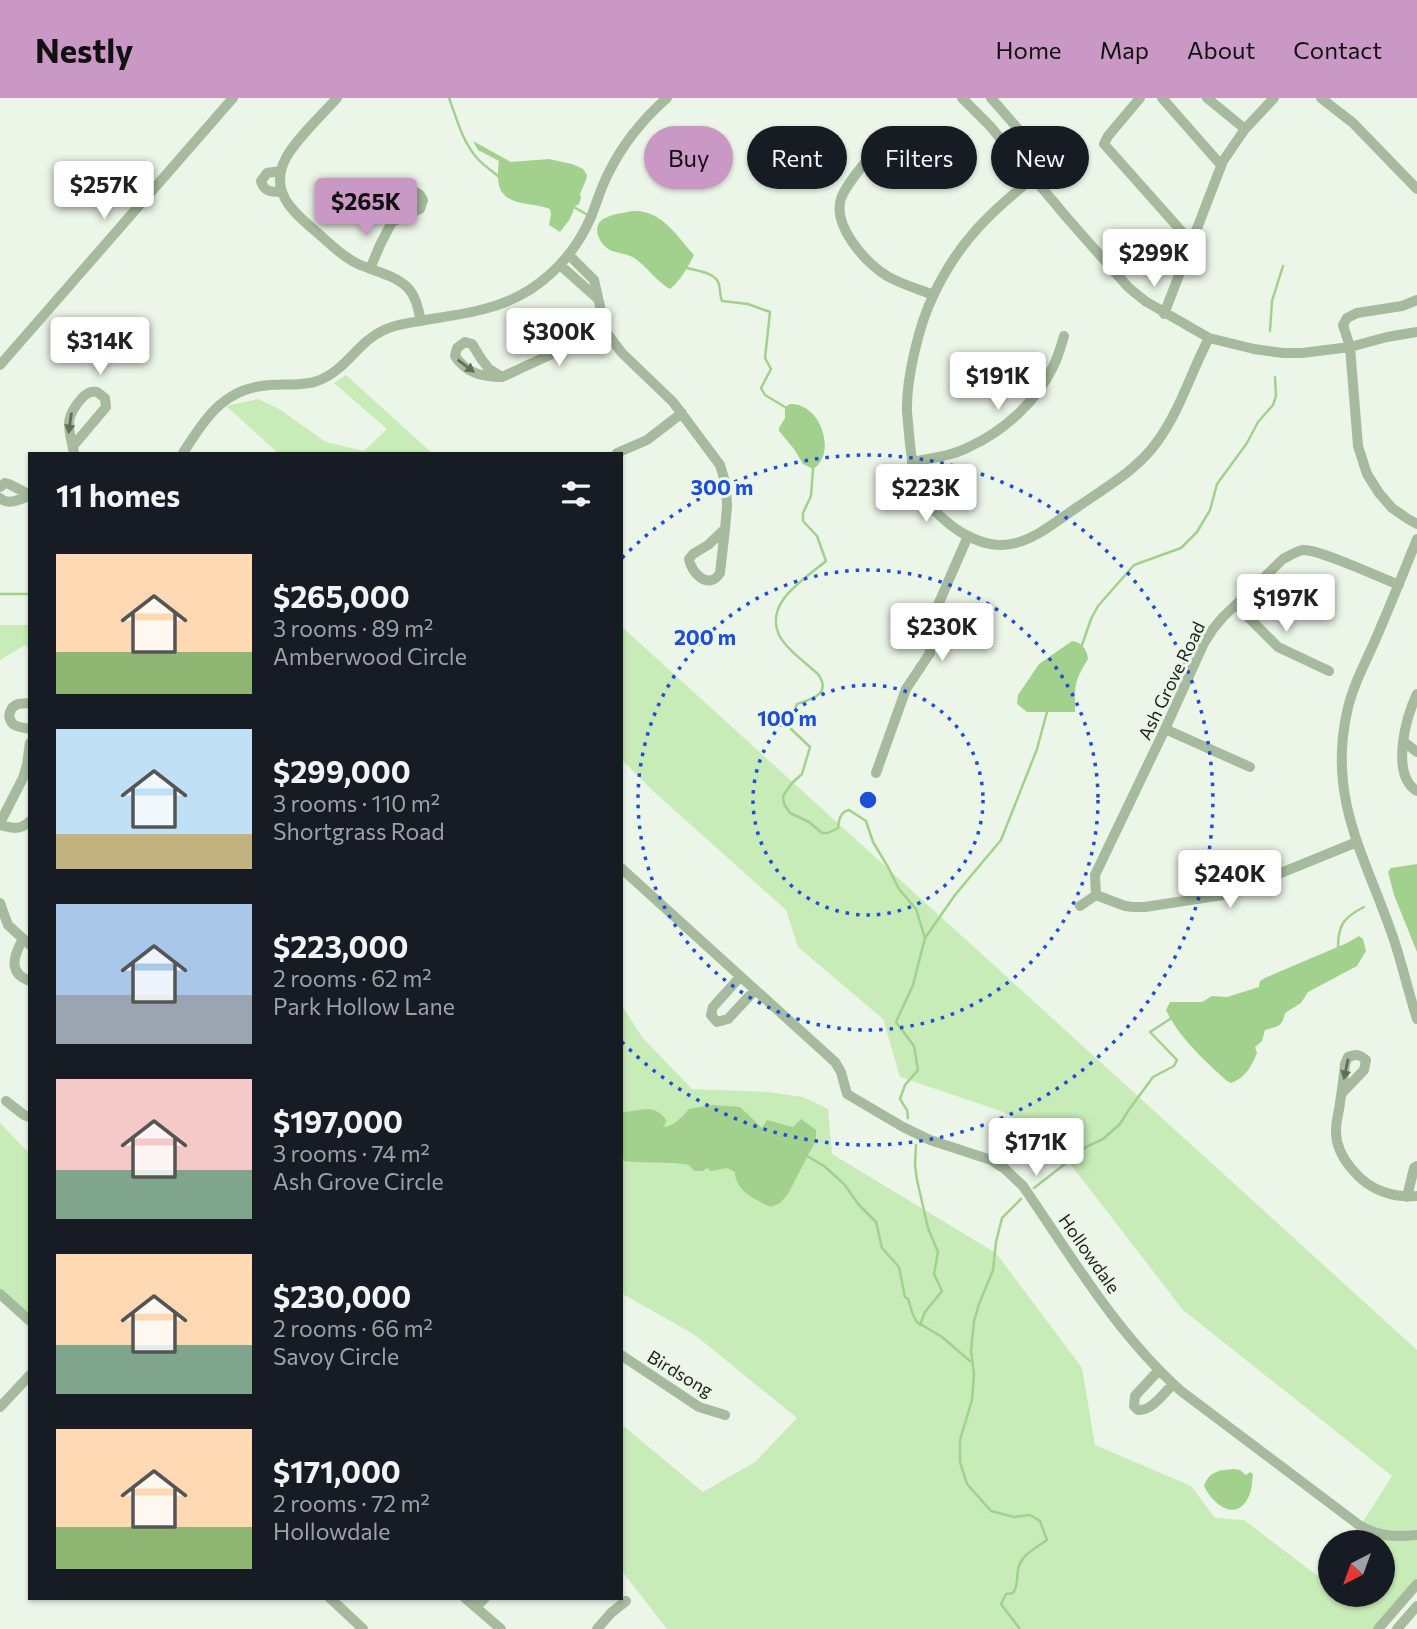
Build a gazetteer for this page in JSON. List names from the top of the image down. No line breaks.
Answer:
{"streets":{"street":["Ash Grove Road","Hollowdale","Birdsong"]},"north":"bottom left","page":{"header":"Nestly","nav":["Home","Map","About","Contact"],"chip":["Buy","Rent","Filters","New"],"price":["$257K","$265K","$299K","$300K","$314K","$191K","$223K","$197K","$230K","$240K","$171K"],"heading":"11 homes","list":[{"name":"$265,000","note":"3 rooms · 89 m² · Amberwood Circle"},{"name":"$299,000","note":"3 rooms · 110 m² · Shortgrass Road"},{"name":"$223,000","note":"2 rooms · 62 m² · Park Hollow Lane"},{"name":"$197,000","note":"3 rooms · 74 m² · Ash Grove Circle"},{"name":"$230,000","note":"2 rooms · 66 m² · Savoy Circle"},{"name":"$171,000","note":"2 rooms · 72 m² · Hollowdale"}]},"rings":["300 m","200 m","100 m"]}
